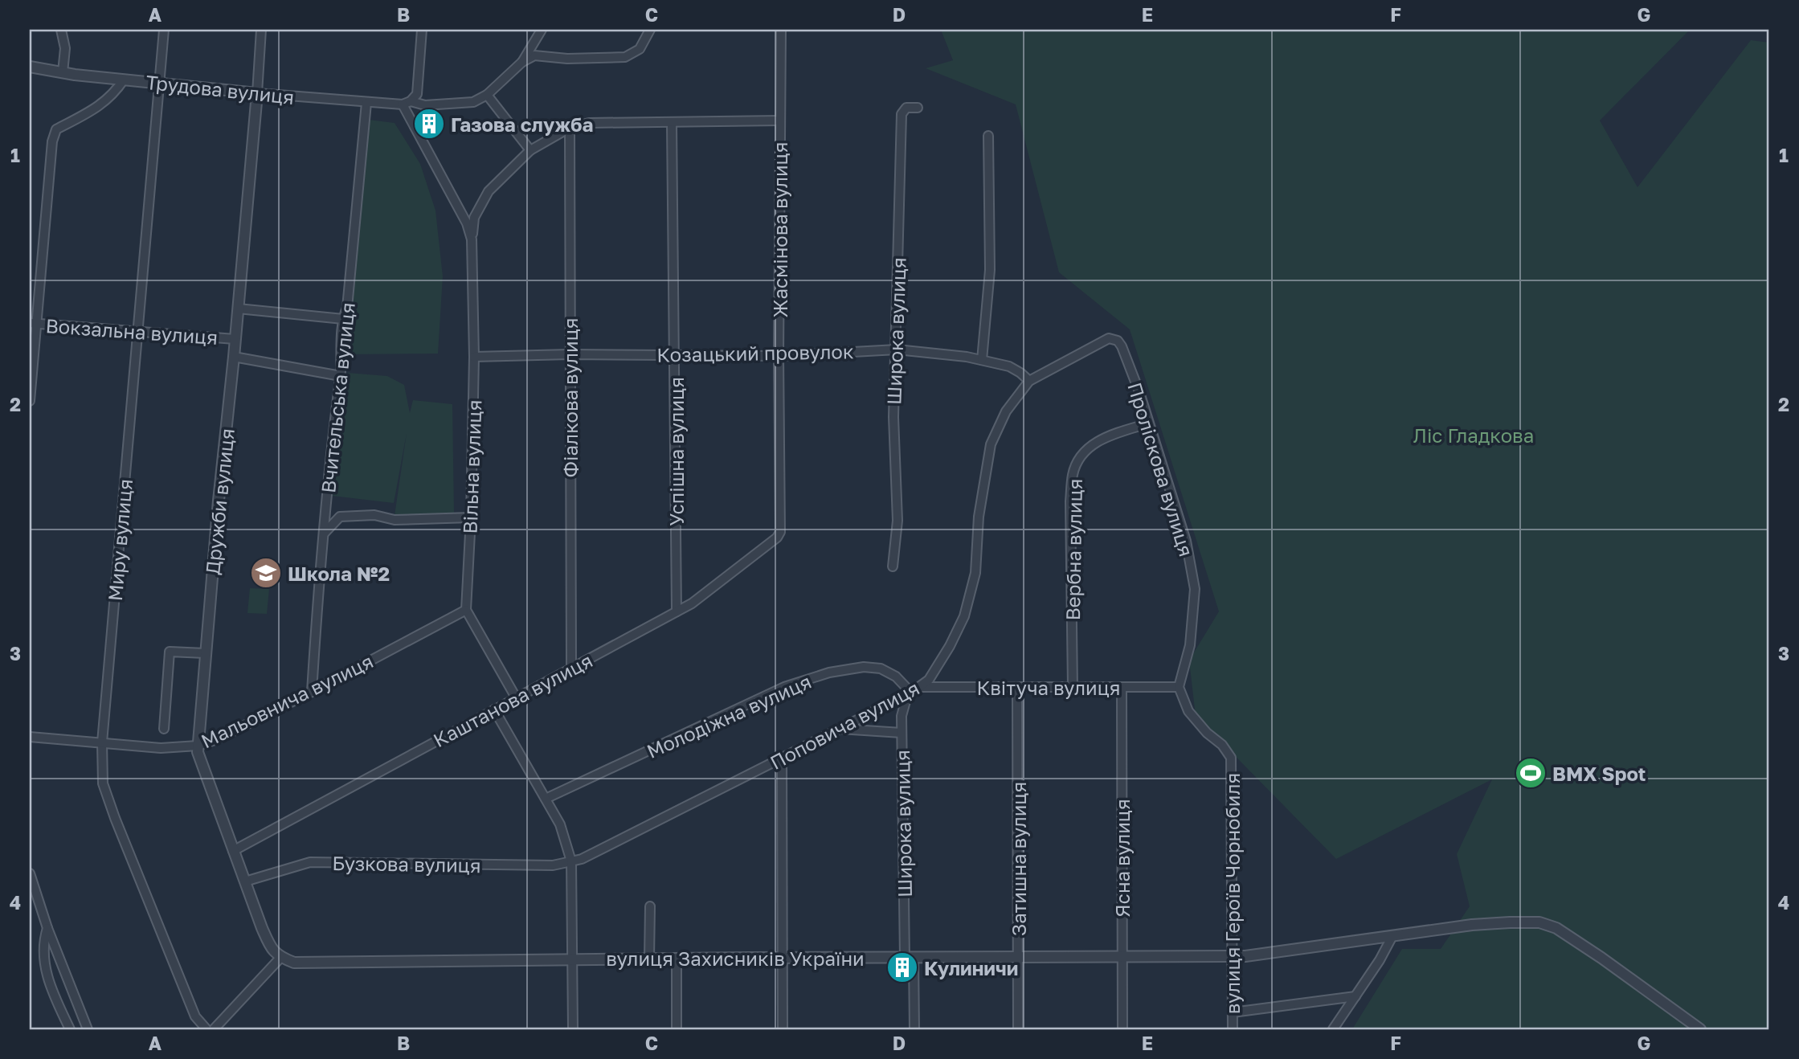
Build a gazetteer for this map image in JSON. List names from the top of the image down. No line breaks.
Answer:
{"streets":{"street":["Трудова вулиця","Жасмінова вулиця","Вокзальна вулиця","Широка вулиця","Козацький провулок","Вчительська вулиця","Фіалкова вулиця","Успішна вулиця","Вільна вулиця","Проліскова вулиця","Дружби вулиця","Миру вулиця","Вербна вулиця","Квітуча вулиця","Каштанова вулиця","Мальовнича вулиця","Молодіжна вулиця","Поповича вулиця","Ясна вулиця","Затишна вулиця","Бузкова вулиця","вулиця Героїв Чорнобиля","вулиця Захисників України"]},"crossings":[["Трудова вулиця","Вчительська вулиця"],["Трудова вулиця","Вільна вулиця"],["Трудова вулиця","Дружби вулиця"],["Трудова вулиця","Миру вулиця"],["Жасмінова вулиця","Козацький провулок"],["Жасмінова вулиця","Каштанова вулиця"],["Вокзальна вулиця","Дружби вулиця"],["Вокзальна вулиця","Миру вулиця"],["Широка вулиця","Козацький провулок"],["Широка вулиця","Квітуча вулиця"],["Широка вулиця","Молодіжна вулиця"],["Широка вулиця","Поповича вулиця"],["Широка вулиця","вулиця Захисників України"],["Козацький провулок","Фіалкова вулиця"],["Козацький провулок","Успішна вулиця"],["Козацький провулок","Вільна вулиця"],["Козацький провулок","Поповича вулиця"],["Вчительська вулиця","Мальовнича вулиця"],["Фіалкова вулиця","Каштанова вулиця"],["Успішна вулиця","Каштанова вулиця"],["Вільна вулиця","Мальовнича вулиця"],["Проліскова вулиця","Вербна вулиця"],["Проліскова вулиця","Квітуча вулиця"],["Проліскова вулиця","Поповича вулиця"],["Проліскова вулиця","вулиця Героїв Чорнобиля"],["Дружби вулиця","Каштанова вулиця"],["Дружби вулиця","Мальовнича вулиця"],["Дружби вулиця","Бузкова вулиця"],["Дружби вулиця","вулиця Захисників України"],["Миру вулиця","Мальовнича вулиця"],["Вербна вулиця","Квітуча вулиця"],["Квітуча вулиця","Молодіжна вулиця"],["Квітуча вулиця","Поповича вулиця"],["Квітуча вулиця","Ясна вулиця"],["Квітуча вулиця","Затишна вулиця"],["Квітуча вулиця","вулиця Героїв Чорнобиля"],["Молодіжна вулиця","Поповича вулиця"],["Поповича вулиця","Бузкова вулиця"],["Ясна вулиця","вулиця Захисників України"],["Затишна вулиця","вулиця Захисників України"],["вулиця Героїв Чорнобиля","вулиця Захисників України"]],"parks":["Ліс Гладкова"],"places":{"building":["Газова служба","Кулиничи"],"school or university":["Школа №2"],"sports":["BMX Spot"]},"grid":{"columns":["A","B","C","D","E","F","G"],"rows":["1","2","3","4"]}}
